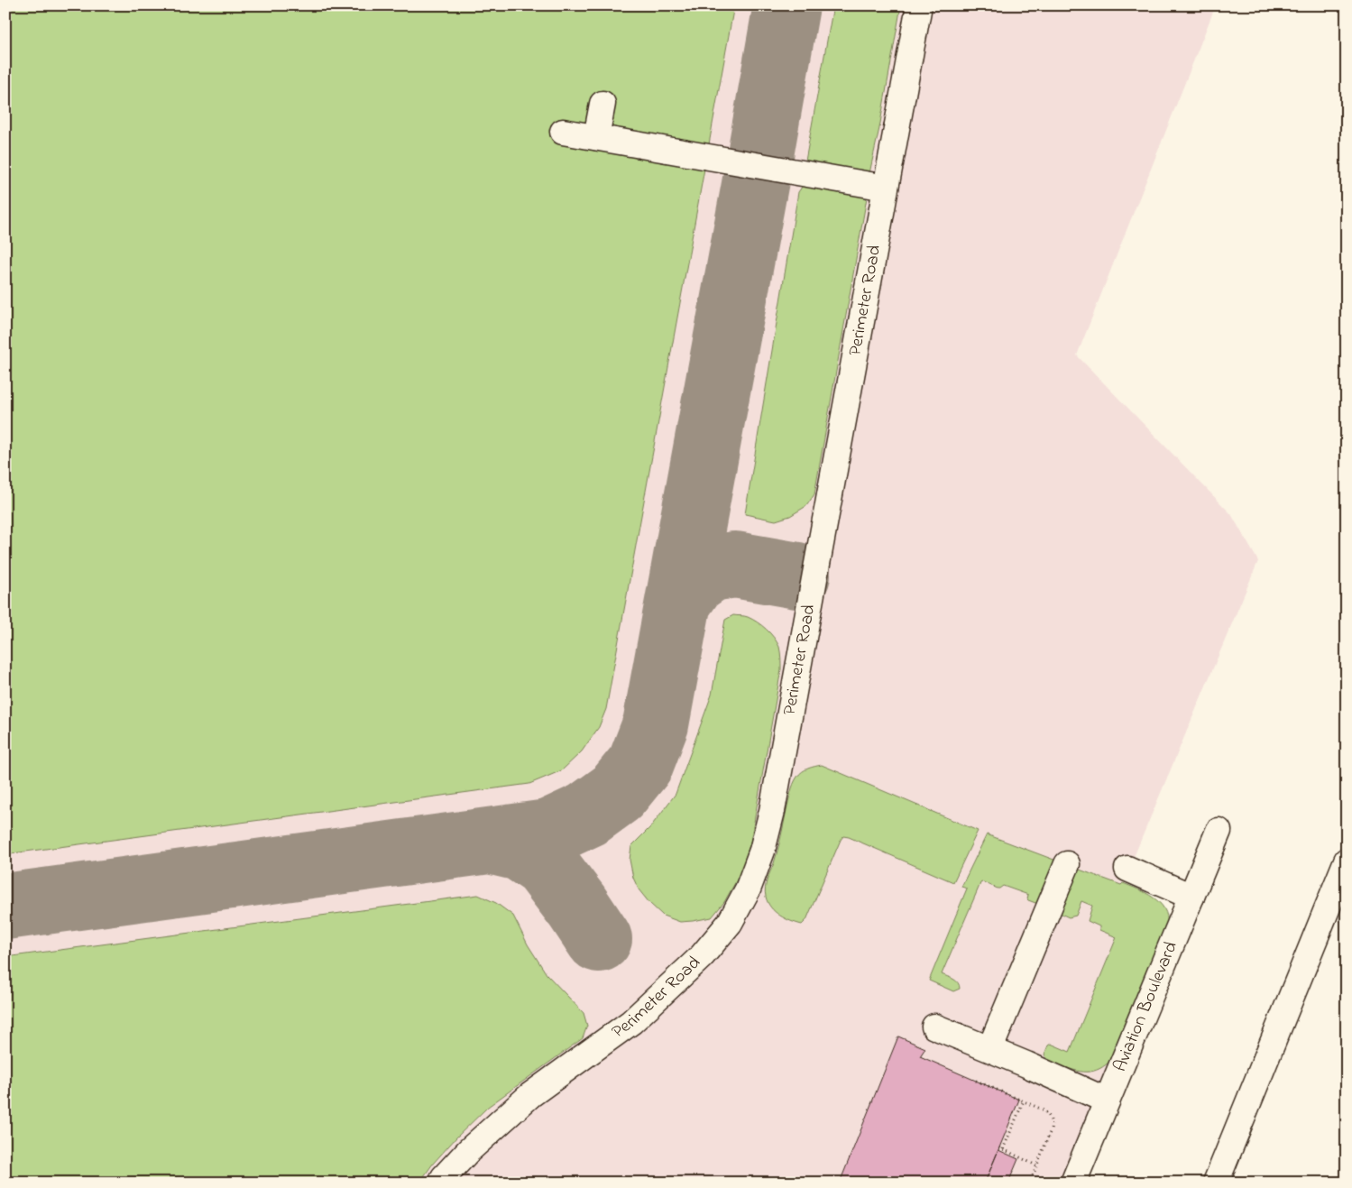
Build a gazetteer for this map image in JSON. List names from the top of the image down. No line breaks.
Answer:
{"streets":{"street":["Perimeter Road","Aviation Boulevard"]}}
